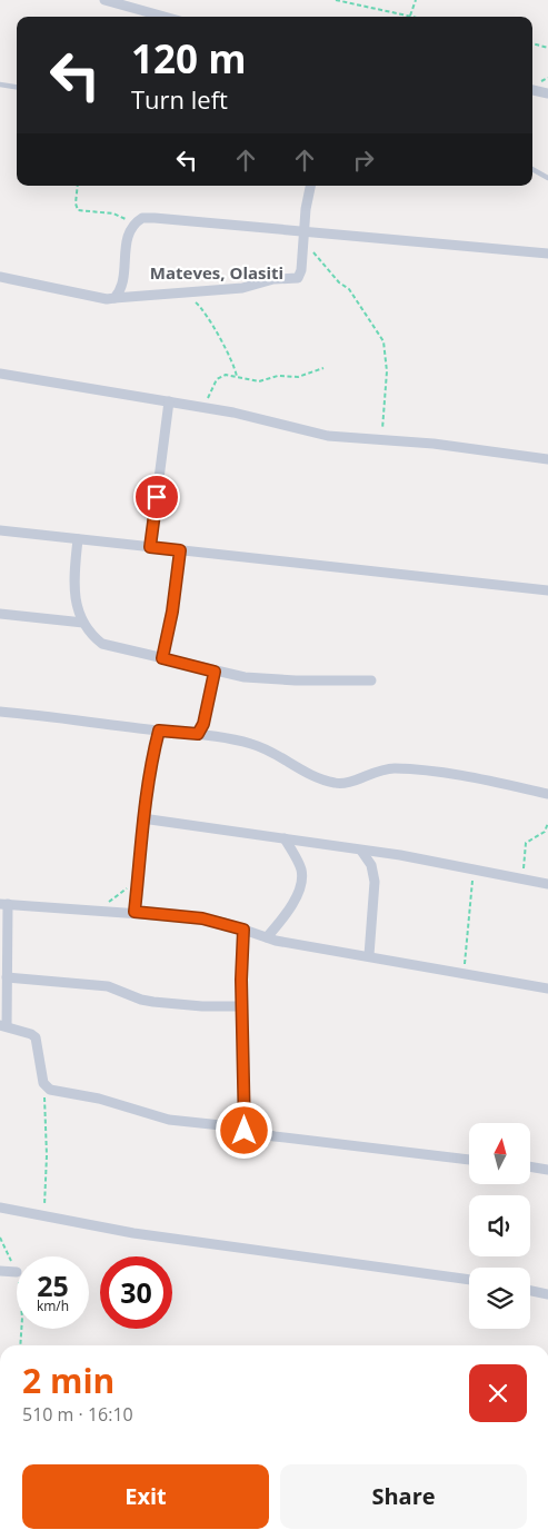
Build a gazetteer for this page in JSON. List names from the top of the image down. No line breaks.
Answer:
{"districts":["Mateves, Olasiti"],"north":"top","page":{"turn":["120 m","Turn left"],"speed":"25 km/h","limit":"30","heading":["2 min","510 m · 16:10"],"buttons":["Exit","Share"]}}
